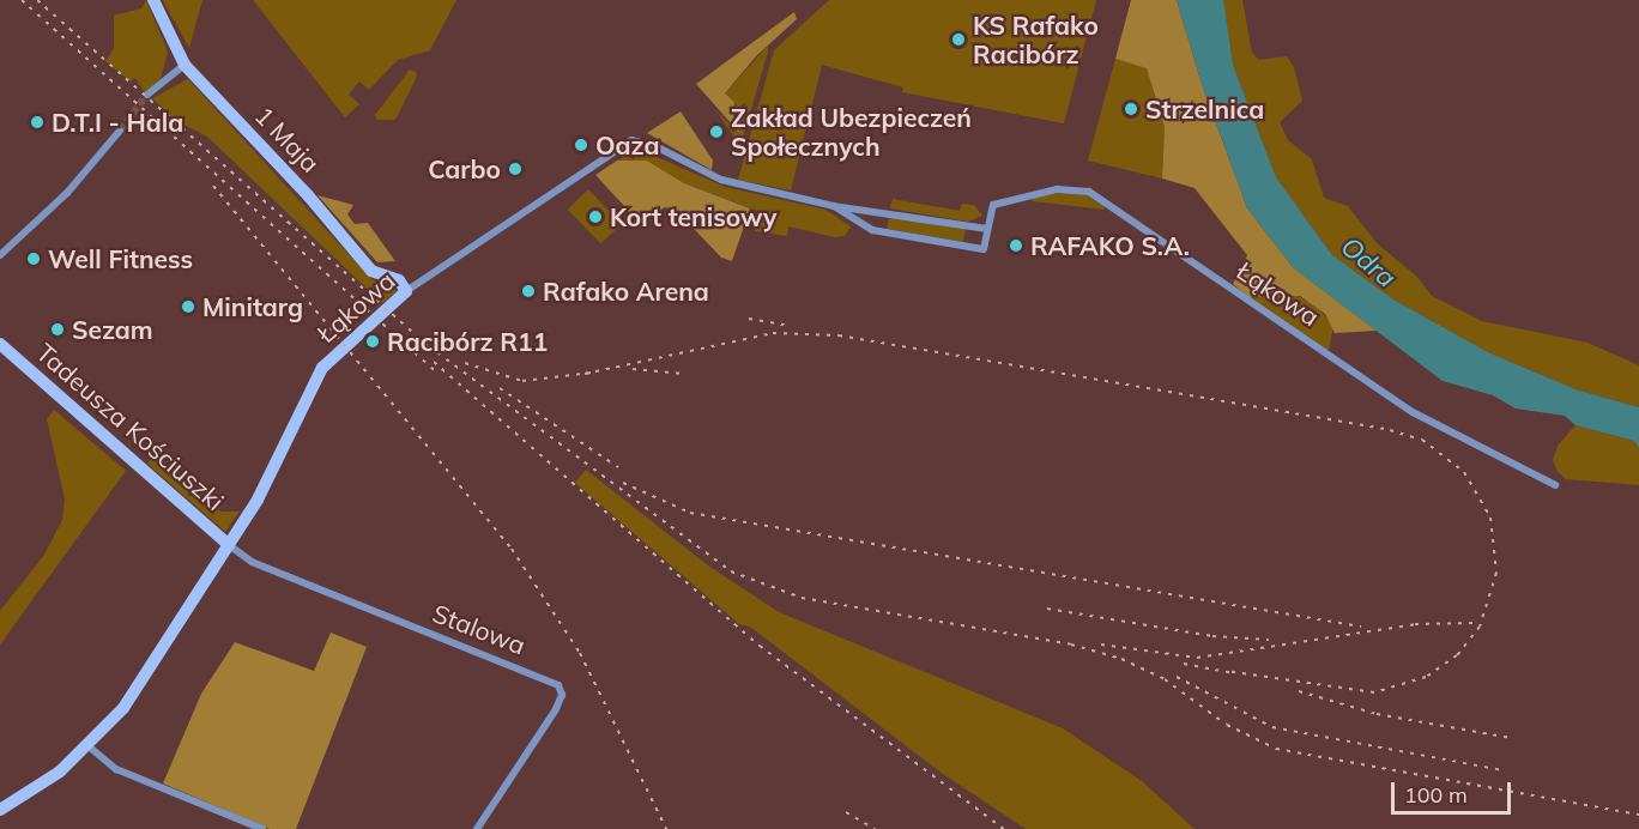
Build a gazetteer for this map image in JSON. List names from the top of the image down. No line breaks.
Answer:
{"streets":{"street":["1 Maja","Łąkowa","Tadeusza Kościuszki","Stalowa"]},"crossings":[["1 Maja","Łąkowa"],["Łąkowa","Tadeusza Kościuszki"],["Łąkowa","Stalowa"],["Tadeusza Kościuszki","Stalowa"]],"water":["Odra"],"places":["KS Rafako Racibórz","Strzelnica","D.T.I - Hala","Zakład Ubezpieczeń Społecznych","Oaza","Carbo","Kort tenisowy","RAFAKO S.A.","Well Fitness","Rafako Arena","Minitarg","Sezam","Racibórz R11"],"scale_bar":"100 m"}
